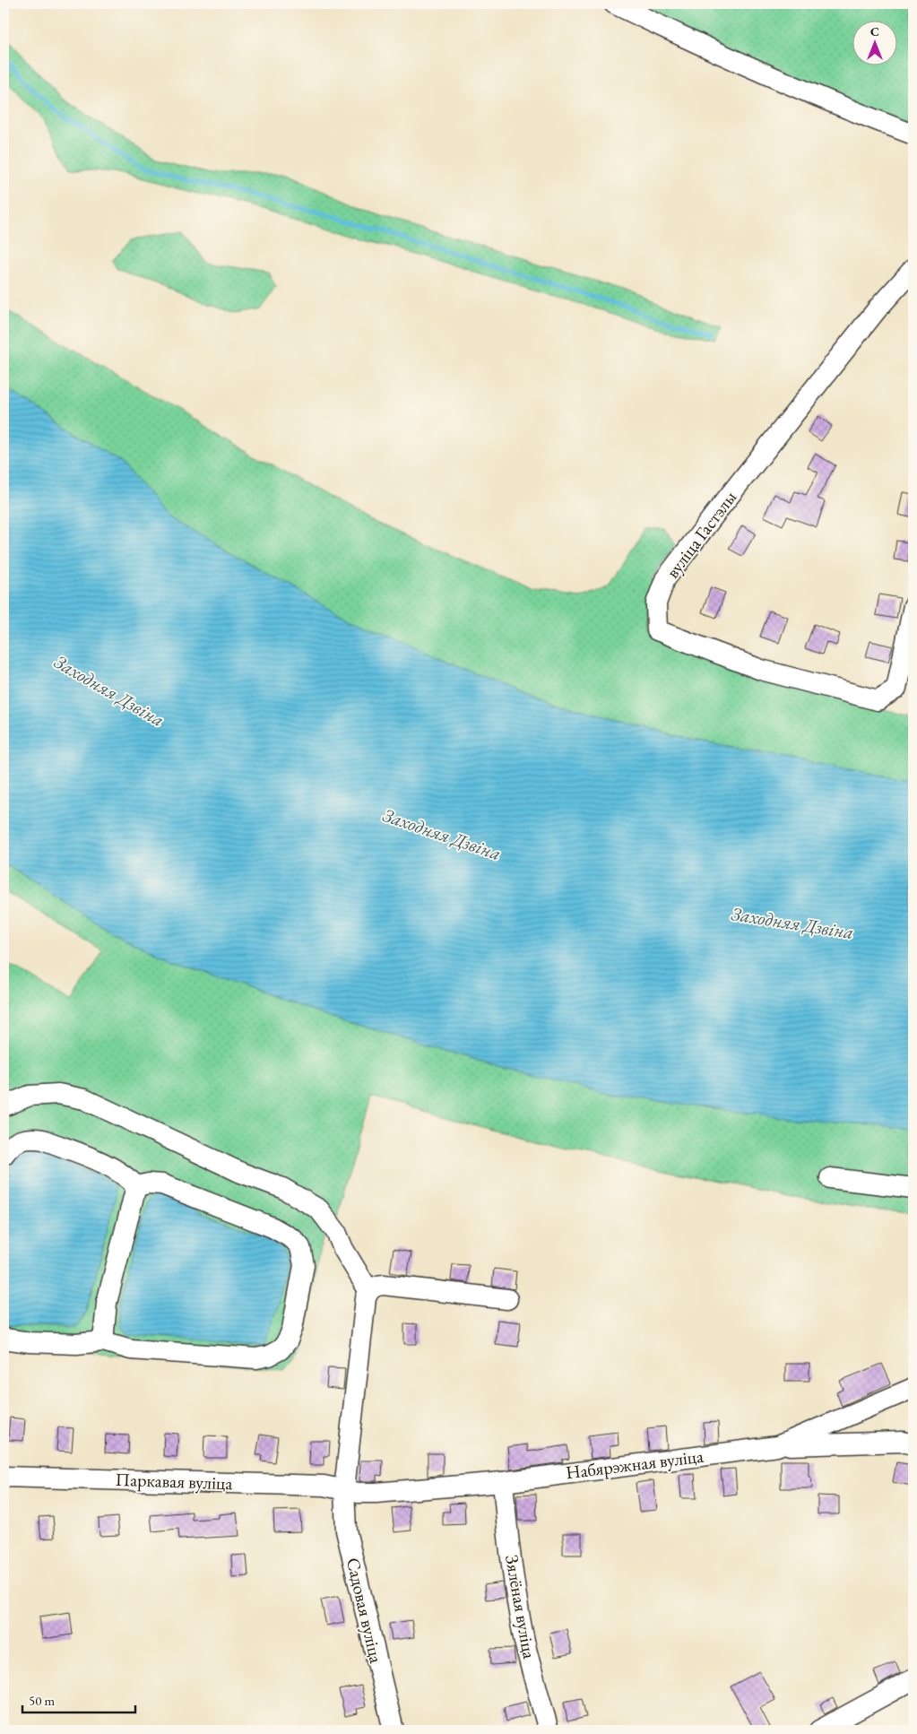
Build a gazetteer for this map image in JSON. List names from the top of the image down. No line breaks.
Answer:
{"streets":{"street":["вуліца Гастэлы","Набярэжная вуліца","Паркавая вуліца","Зялёная вуліца","Садовая вуліца"]},"crossings":[["Набярэжная вуліца","Паркавая вуліца"],["Набярэжная вуліца","Зялёная вуліца"],["Набярэжная вуліца","Садовая вуліца"],["Паркавая вуліца","Садовая вуліца"]],"water":["Заходняя Дзвіна"],"scale_bar":"50 m","north":"top"}
